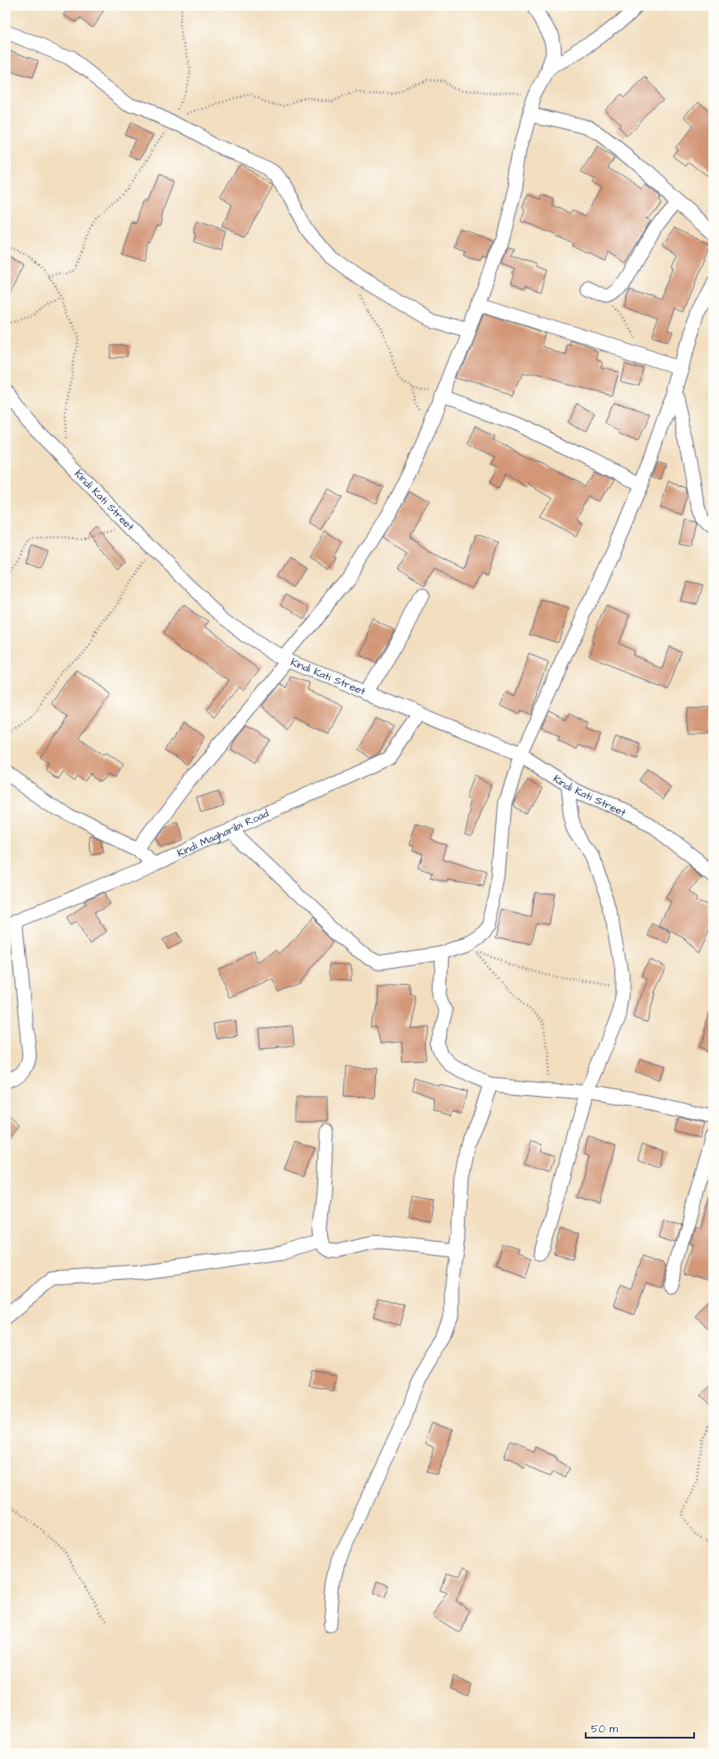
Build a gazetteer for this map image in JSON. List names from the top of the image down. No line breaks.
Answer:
{"streets":{"street":["Kindi Kati Street","Kindi Magharibi Road"]},"crossings":[["Kindi Kati Street","Kindi Magharibi Road"]],"scale_bar":"50 m"}
